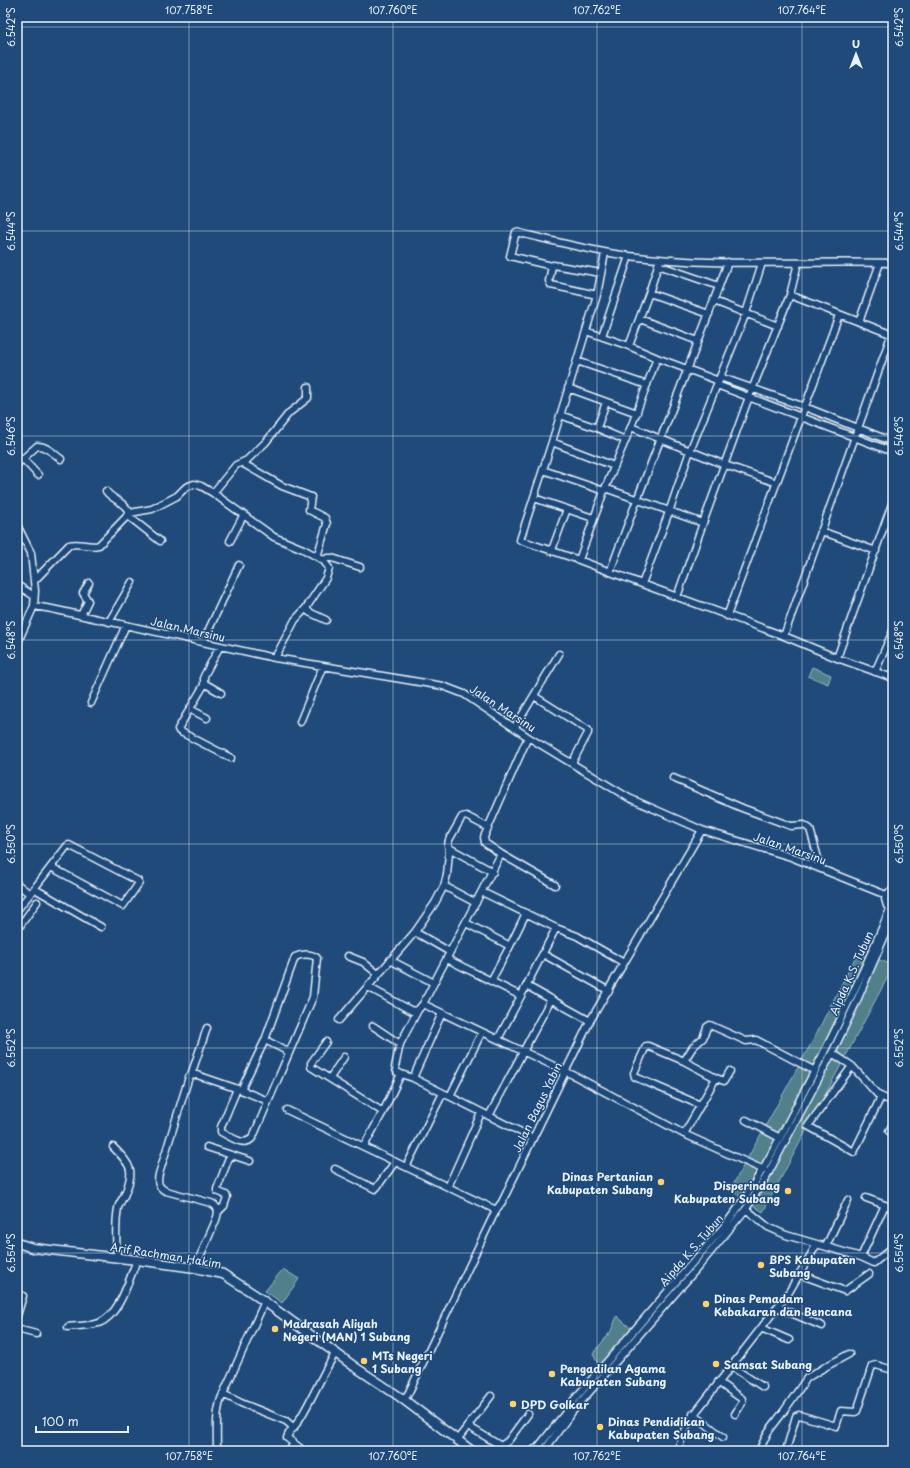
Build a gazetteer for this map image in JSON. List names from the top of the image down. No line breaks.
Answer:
{"streets":{"main road":["Arif Rachman Hakim"],"street":["Jalan Marsinu","Aipda K.S. Tubun","Jalan Bagus Yabin"]},"crossings":[["Jalan Marsinu","Jalan Bagus Yabin"],["Jalan Bagus Yabin","Arif Rachman Hakim"]],"places":["Dinas Pertanian Kabupaten Subang","Disperindag Kabupaten Subang","BPS Kabupaten Subang","Dinas Pemadam Kebakaran dan Bencana","Madrasah Aliyah Negeri (MAN) 1 Subang","MTs Negeri 1 Subang","Samsat Subang","Pengadilan Agama Kabupaten Subang","DPD Golkar","Dinas Pendidikan Kabupaten Subang"],"scale_bar":"100 m","north":"top","coordinates":["107.758°E","107.760°E","107.762°E","107.764°E","6.542°S","6.544°S","6.546°S","6.548°S","6.550°S","6.552°S","6.554°S"]}
